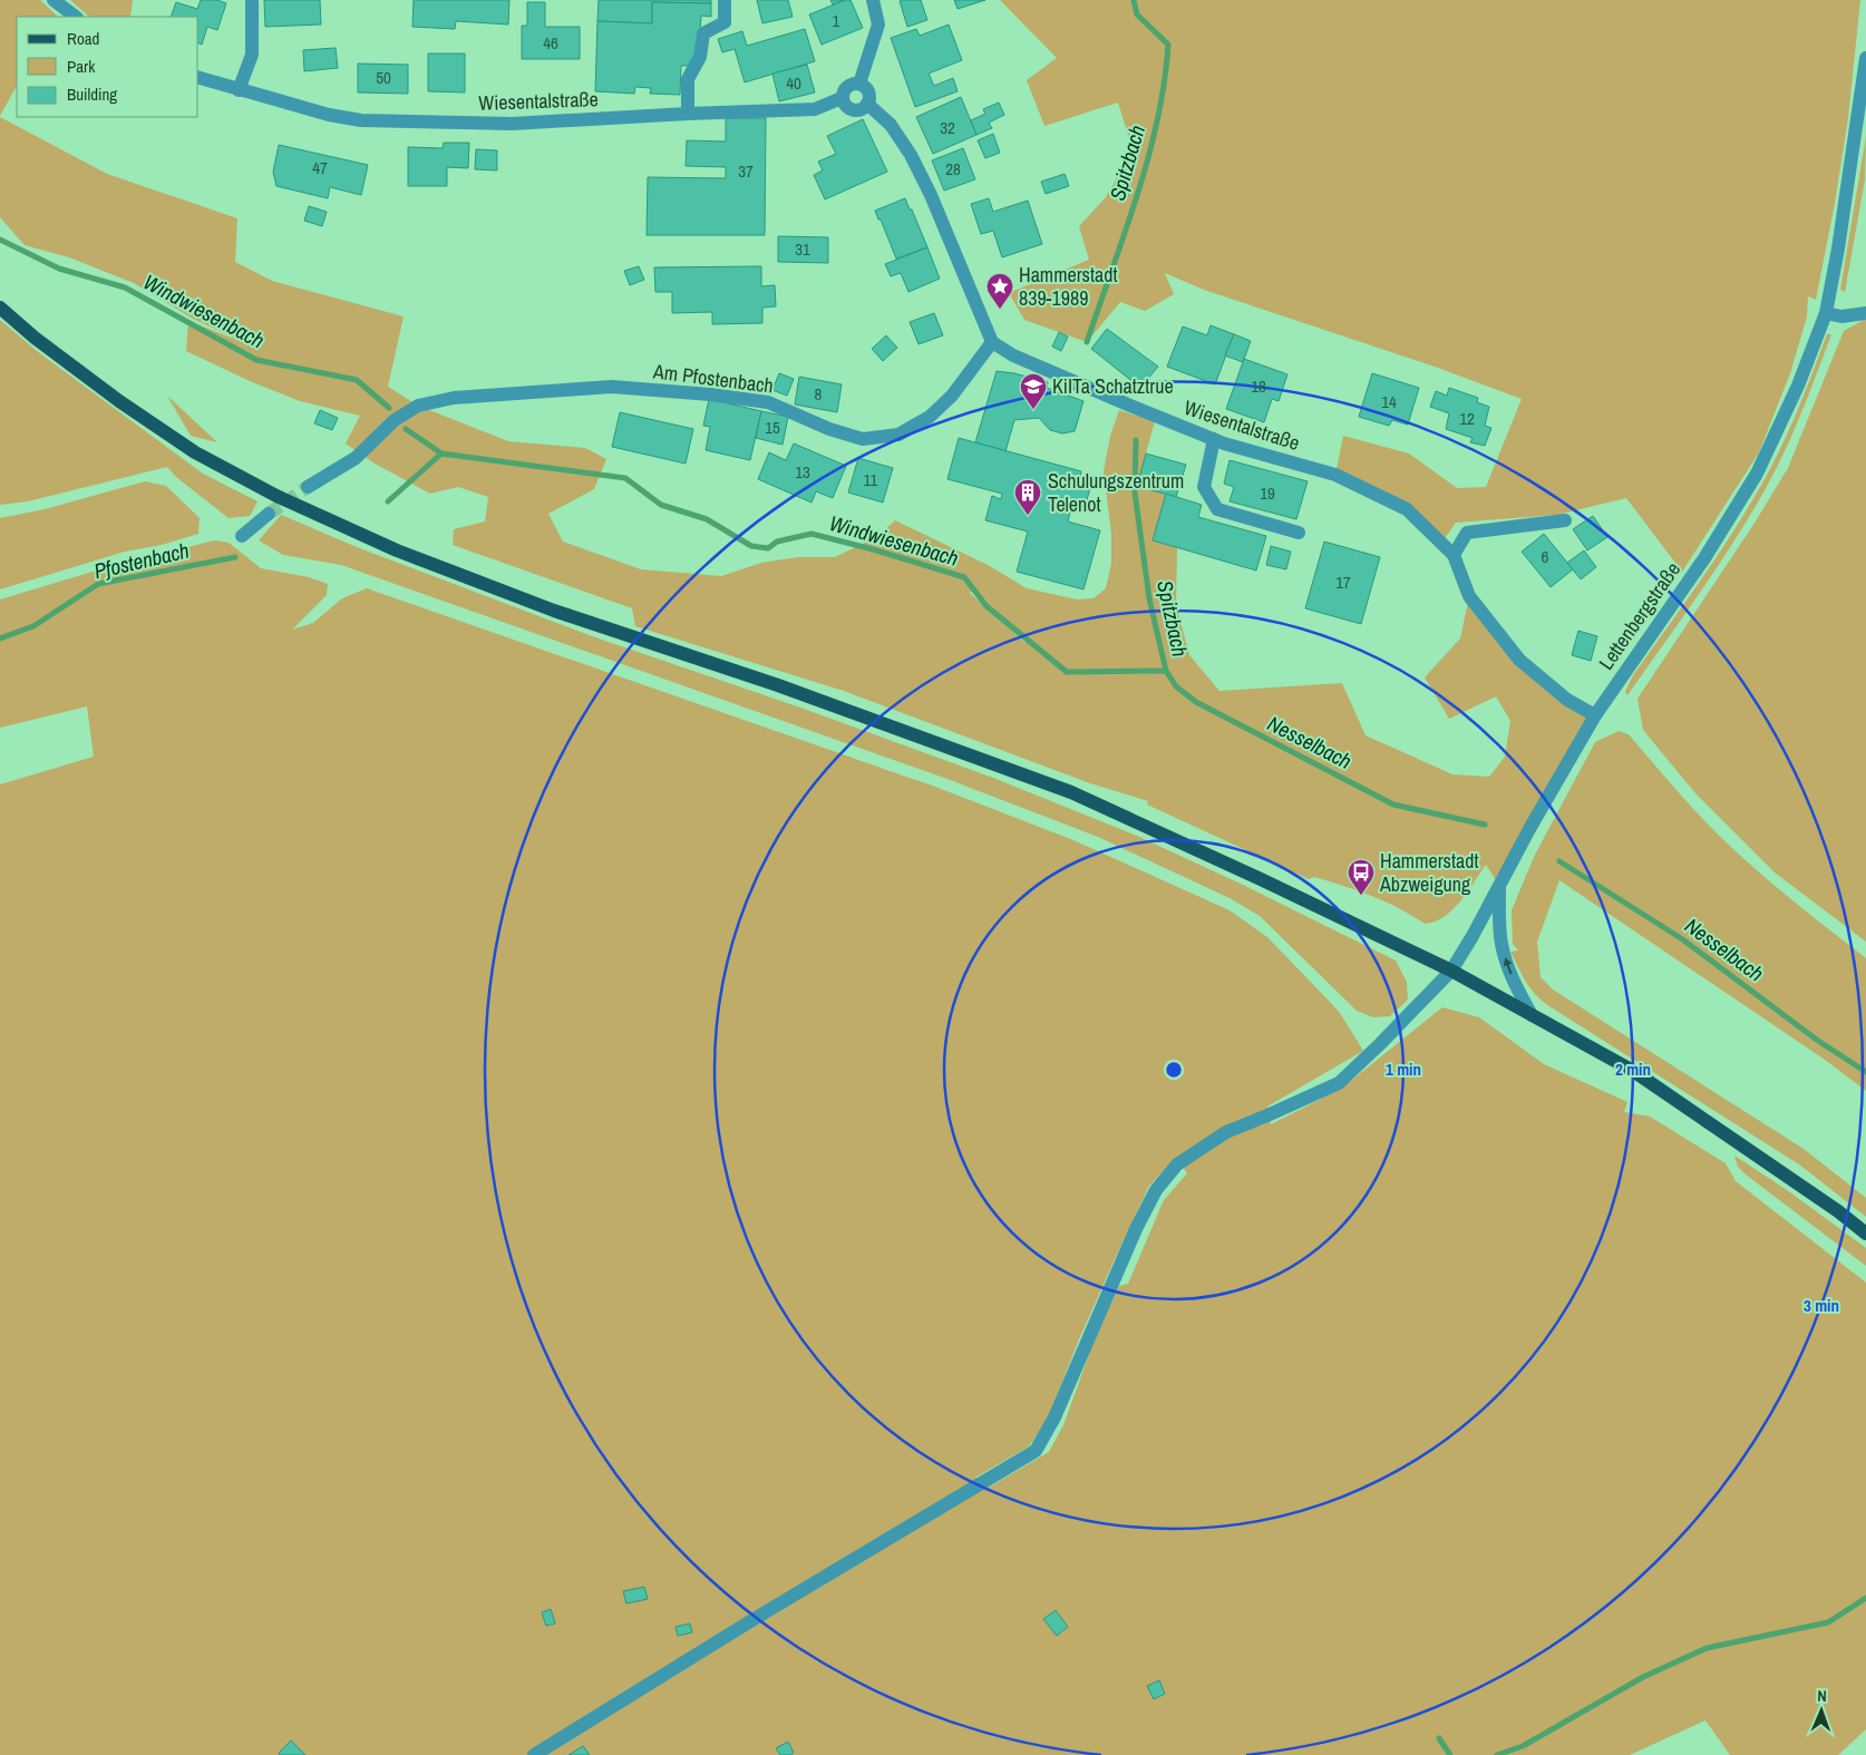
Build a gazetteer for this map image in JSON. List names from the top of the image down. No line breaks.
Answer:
{"streets":{"street":["Wiesentalstraße","Am Pfostenbach","Lettenbergstraße"]},"crossings":[["Wiesentalstraße","Am Pfostenbach"],["Wiesentalstraße","Lettenbergstraße"]],"water":["Spitzbach","Windwiesenbach","Pfostenbach","Nesselbach"],"places":{"place":["Hammerstadt 839-1989"],"school or university":["KiITa Schatztrue"],"building":["Schulungszentrum Telenot"],"bus stop":["Hammerstadt Abzweigung"]},"house_numbers":["1","46","50","40","32","47","28","37","31","18","8","14","12","15","13","11","19","6","17"],"legend":["Road","Park","Building"],"north":"top","rings":["1 min","2 min","3 min"]}
